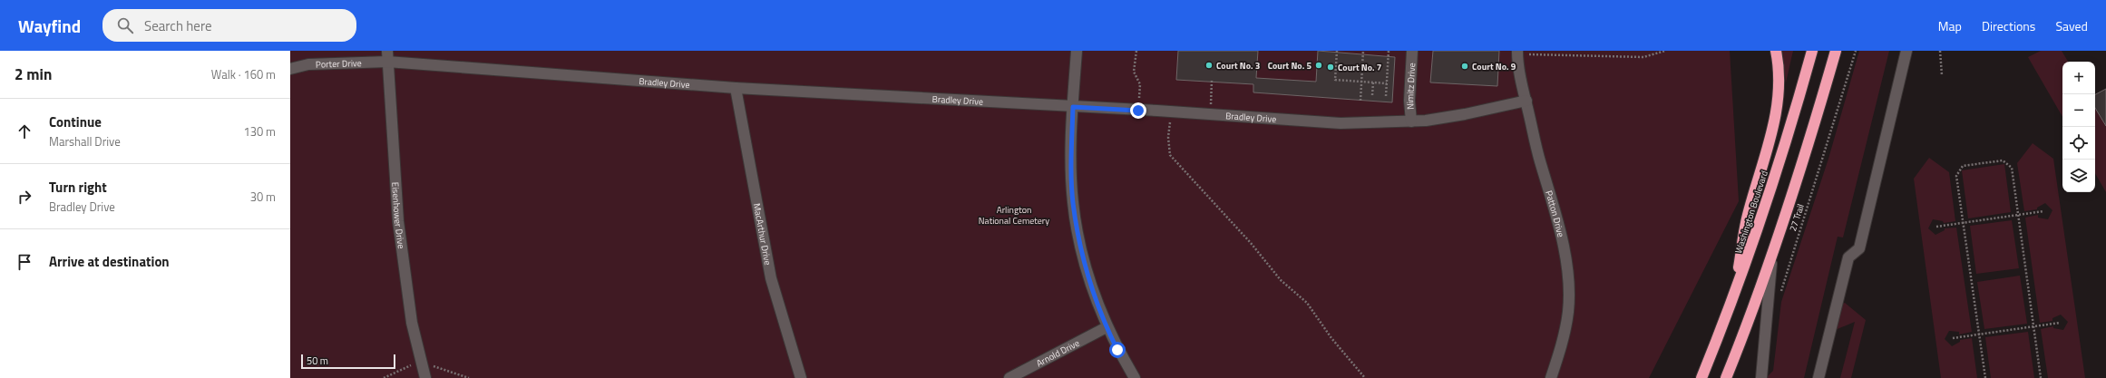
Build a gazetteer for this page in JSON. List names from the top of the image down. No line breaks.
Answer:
{"streets":{"highway":["Washington Boulevard"],"lane":["Porter Drive","Bradley Drive","Nimitz Drive","Patton Drive","Eisenhower Drive","MacArthur Drive","Arnold Drive"],"path":["27 Trail"]},"crossings":[["Porter Drive","Bradley Drive"],["Porter Drive","Eisenhower Drive"],["Bradley Drive","Nimitz Drive"],["Bradley Drive","Patton Drive"],["Bradley Drive","Eisenhower Drive"],["Bradley Drive","MacArthur Drive"]],"parks":["Arlington National Cemetery"],"places":["Court No. 3","Court No. 5","Court No. 9","Court No. 7"],"scale_bar":"50 m","page":{"header":"Wayfind","search":"Search here","nav":["Map","Directions","Saved"],"heading":["2 min","Walk · 160 m"],"map_buttons":["+","−"],"list":[["Continue","Marshall Drive","130 m"],["Turn right","Bradley Drive","30 m"],"Arrive at destination"],"scale":"50 m"}}
